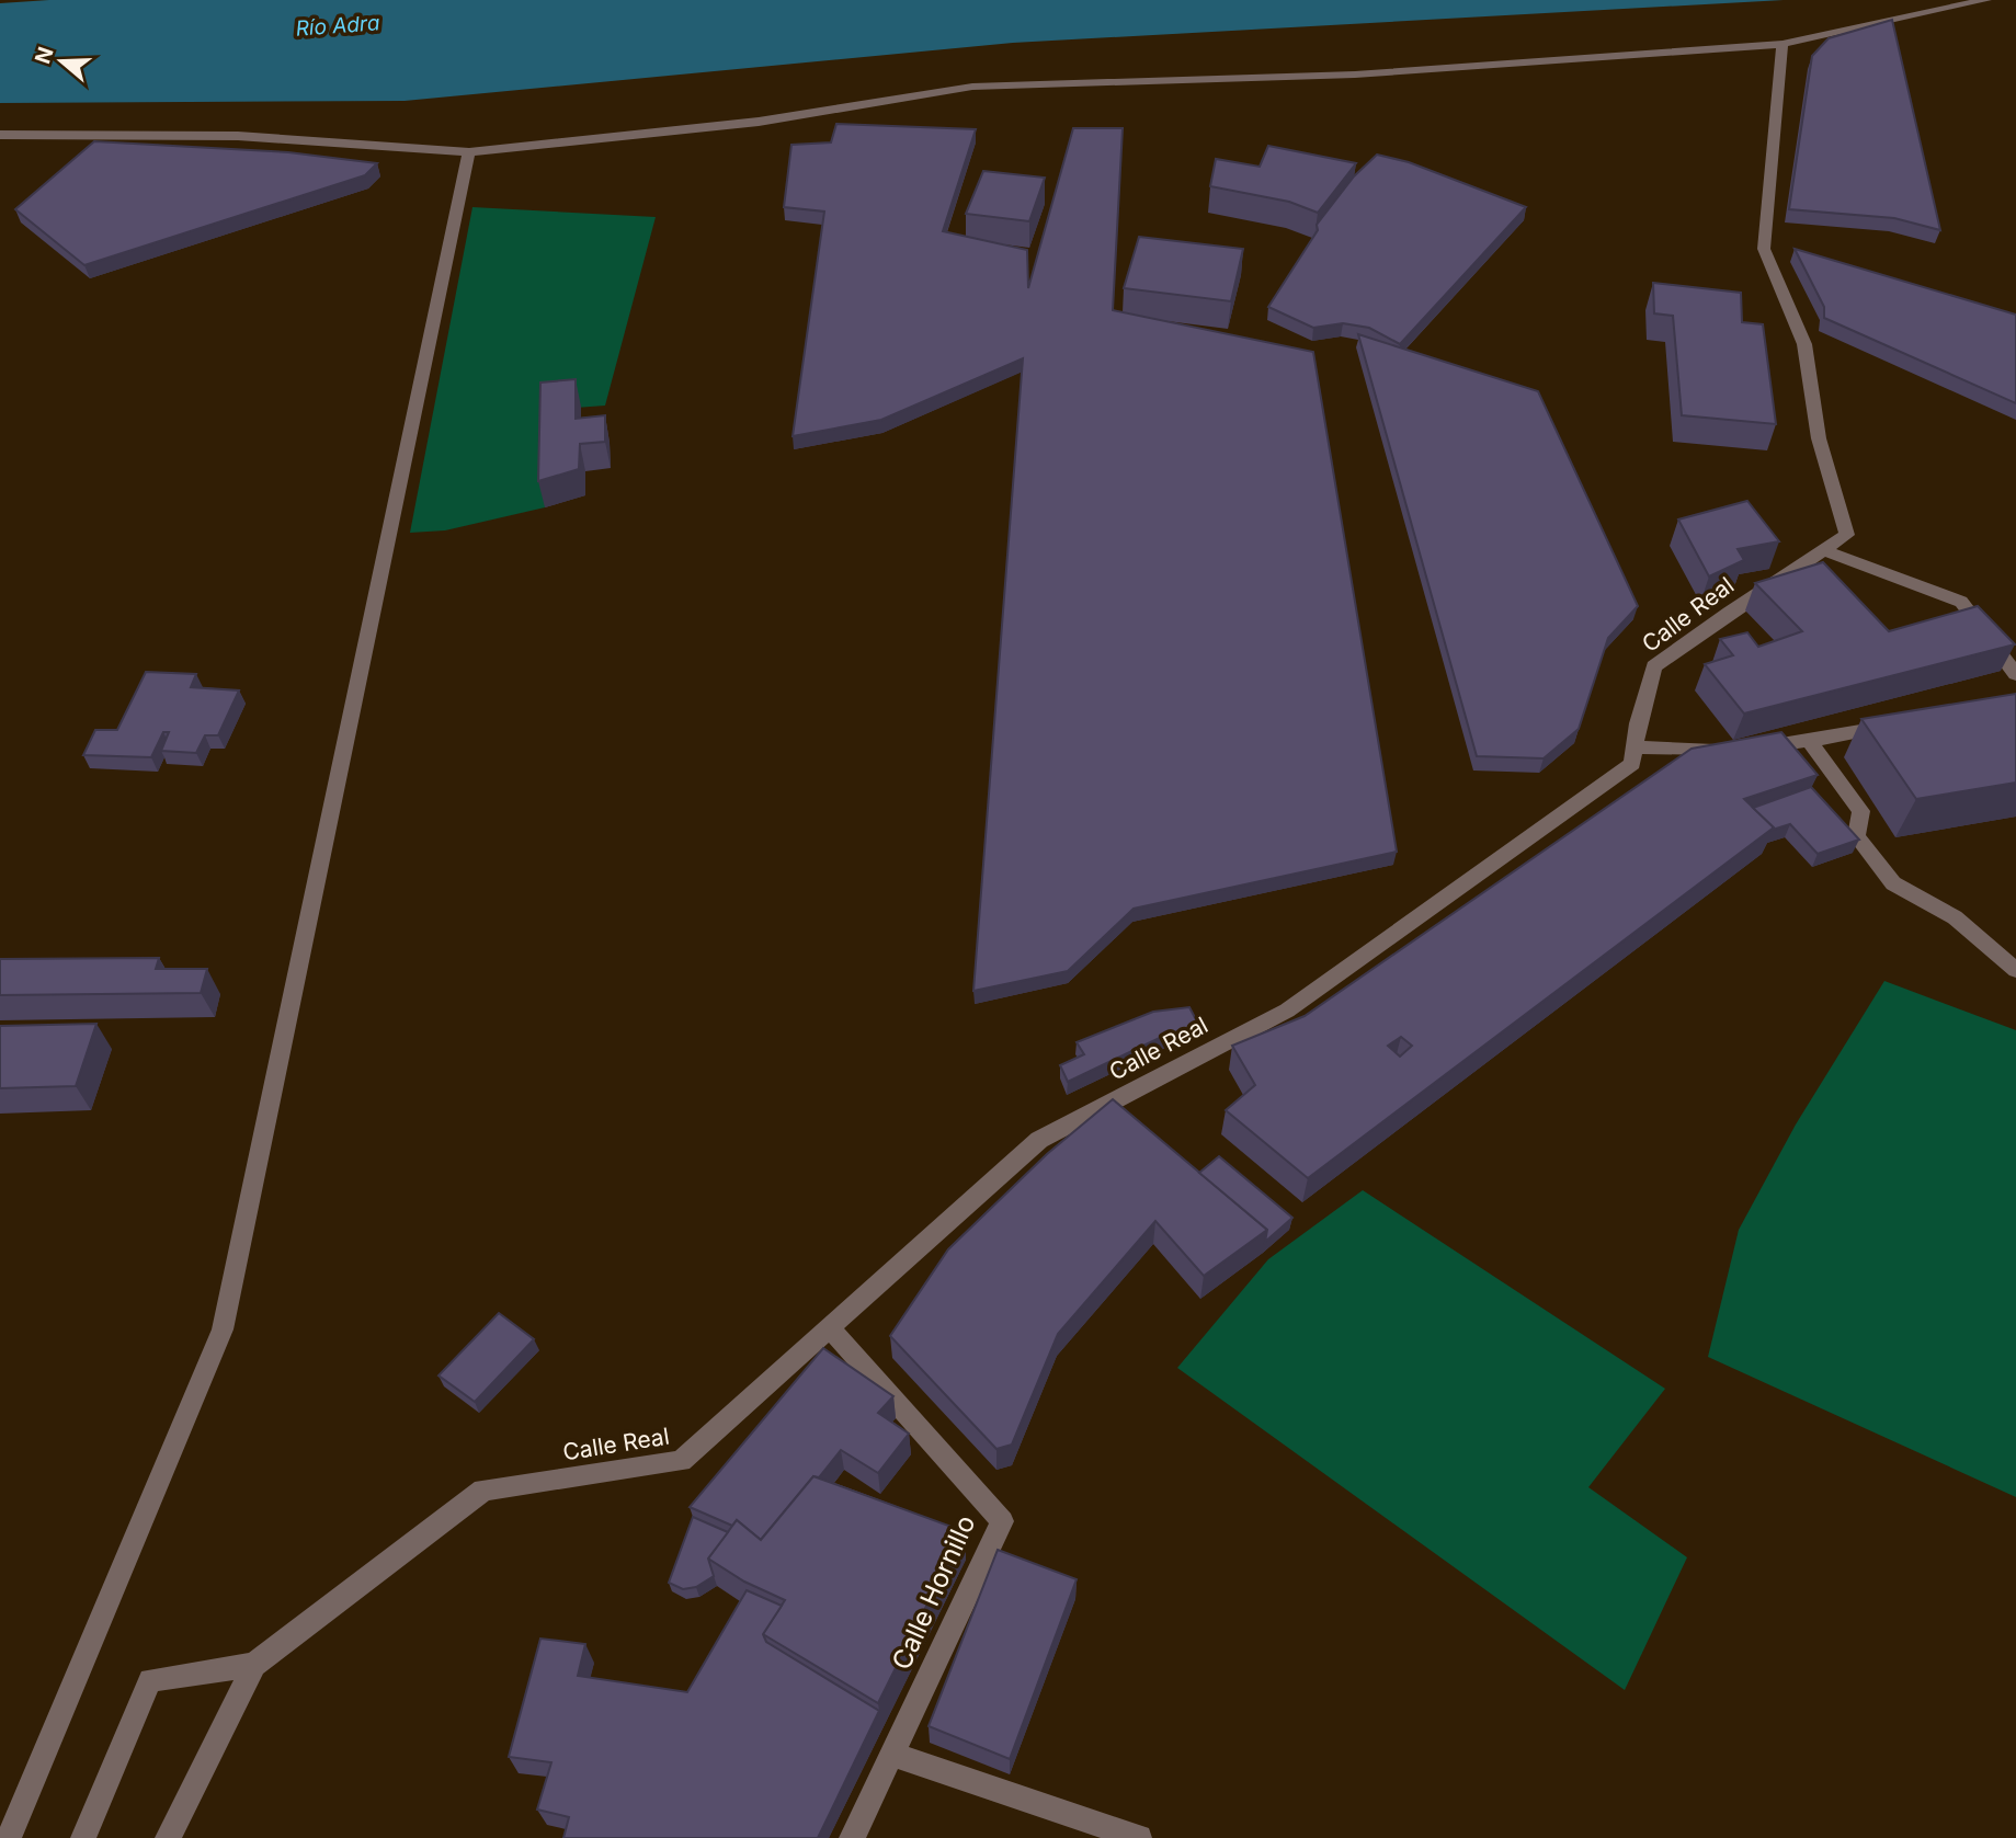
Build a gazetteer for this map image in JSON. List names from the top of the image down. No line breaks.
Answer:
{"streets":{"street":["Calle Real","Calle Hornillo"]},"crossings":[["Calle Real","Calle Hornillo"]],"water":["Río Adra"],"north":"left"}
